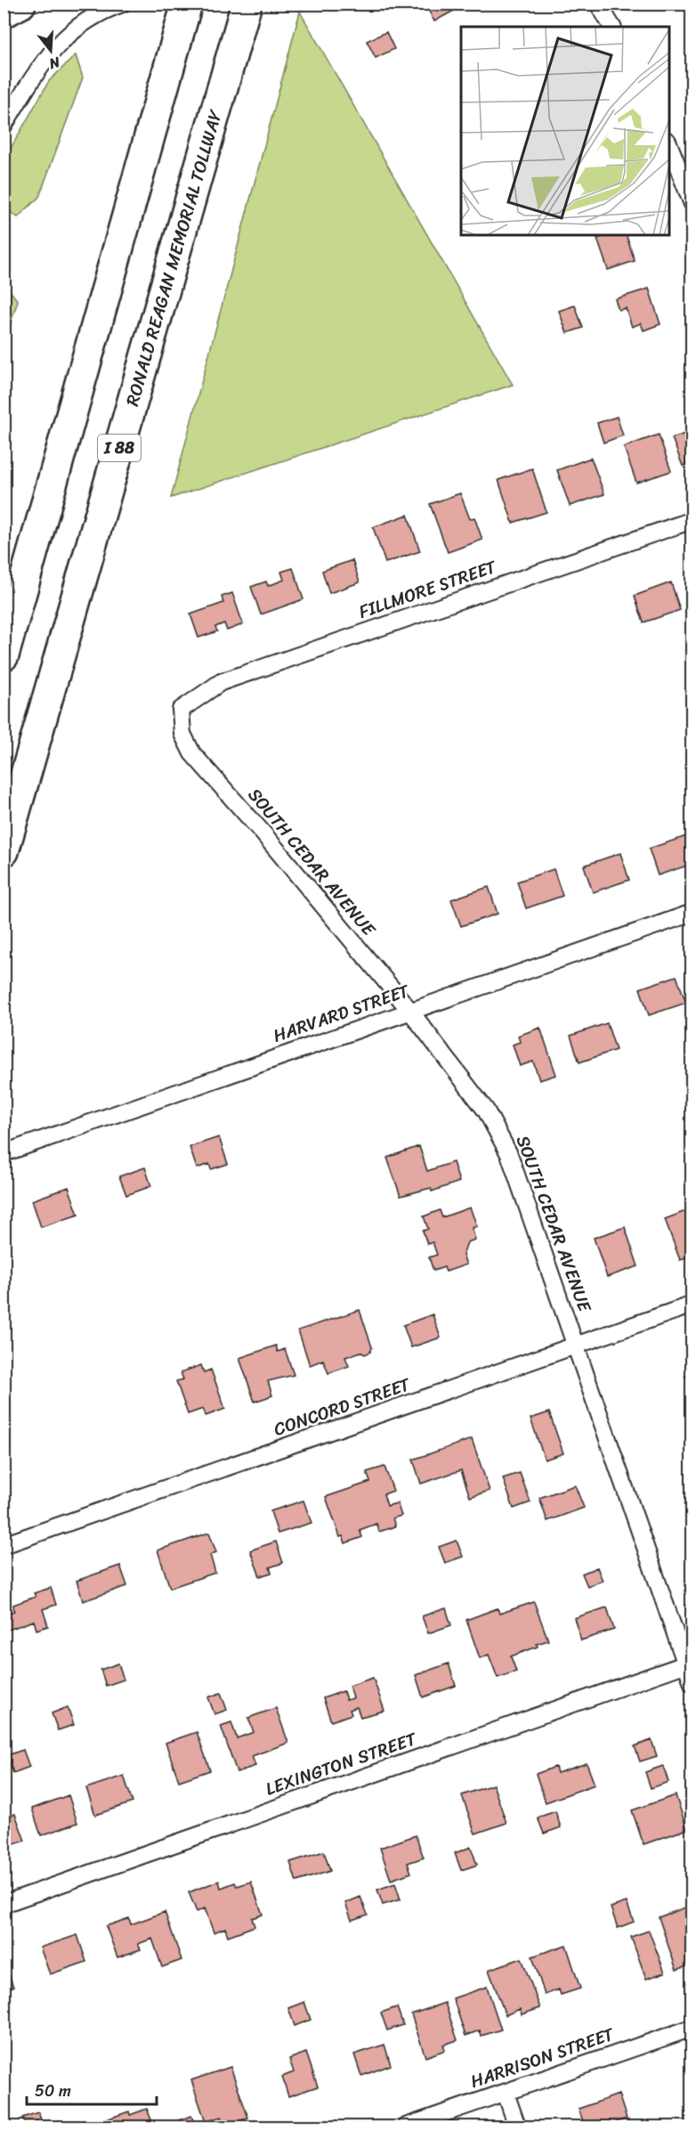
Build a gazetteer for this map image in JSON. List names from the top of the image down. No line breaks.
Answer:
{"streets":{"highway":["RONALD REAGAN MEMORIAL TOLLWAY","I 88"],"street":["FILLMORE STREET","SOUTH CEDAR AVENUE","HARVARD STREET","CONCORD STREET","LEXINGTON STREET","HARRISON STREET"]},"crossings":[["FILLMORE STREET","SOUTH CEDAR AVENUE"],["SOUTH CEDAR AVENUE","HARVARD STREET"],["SOUTH CEDAR AVENUE","CONCORD STREET"],["SOUTH CEDAR AVENUE","LEXINGTON STREET"]],"scale_bar":"50 m","north":"bottom"}
